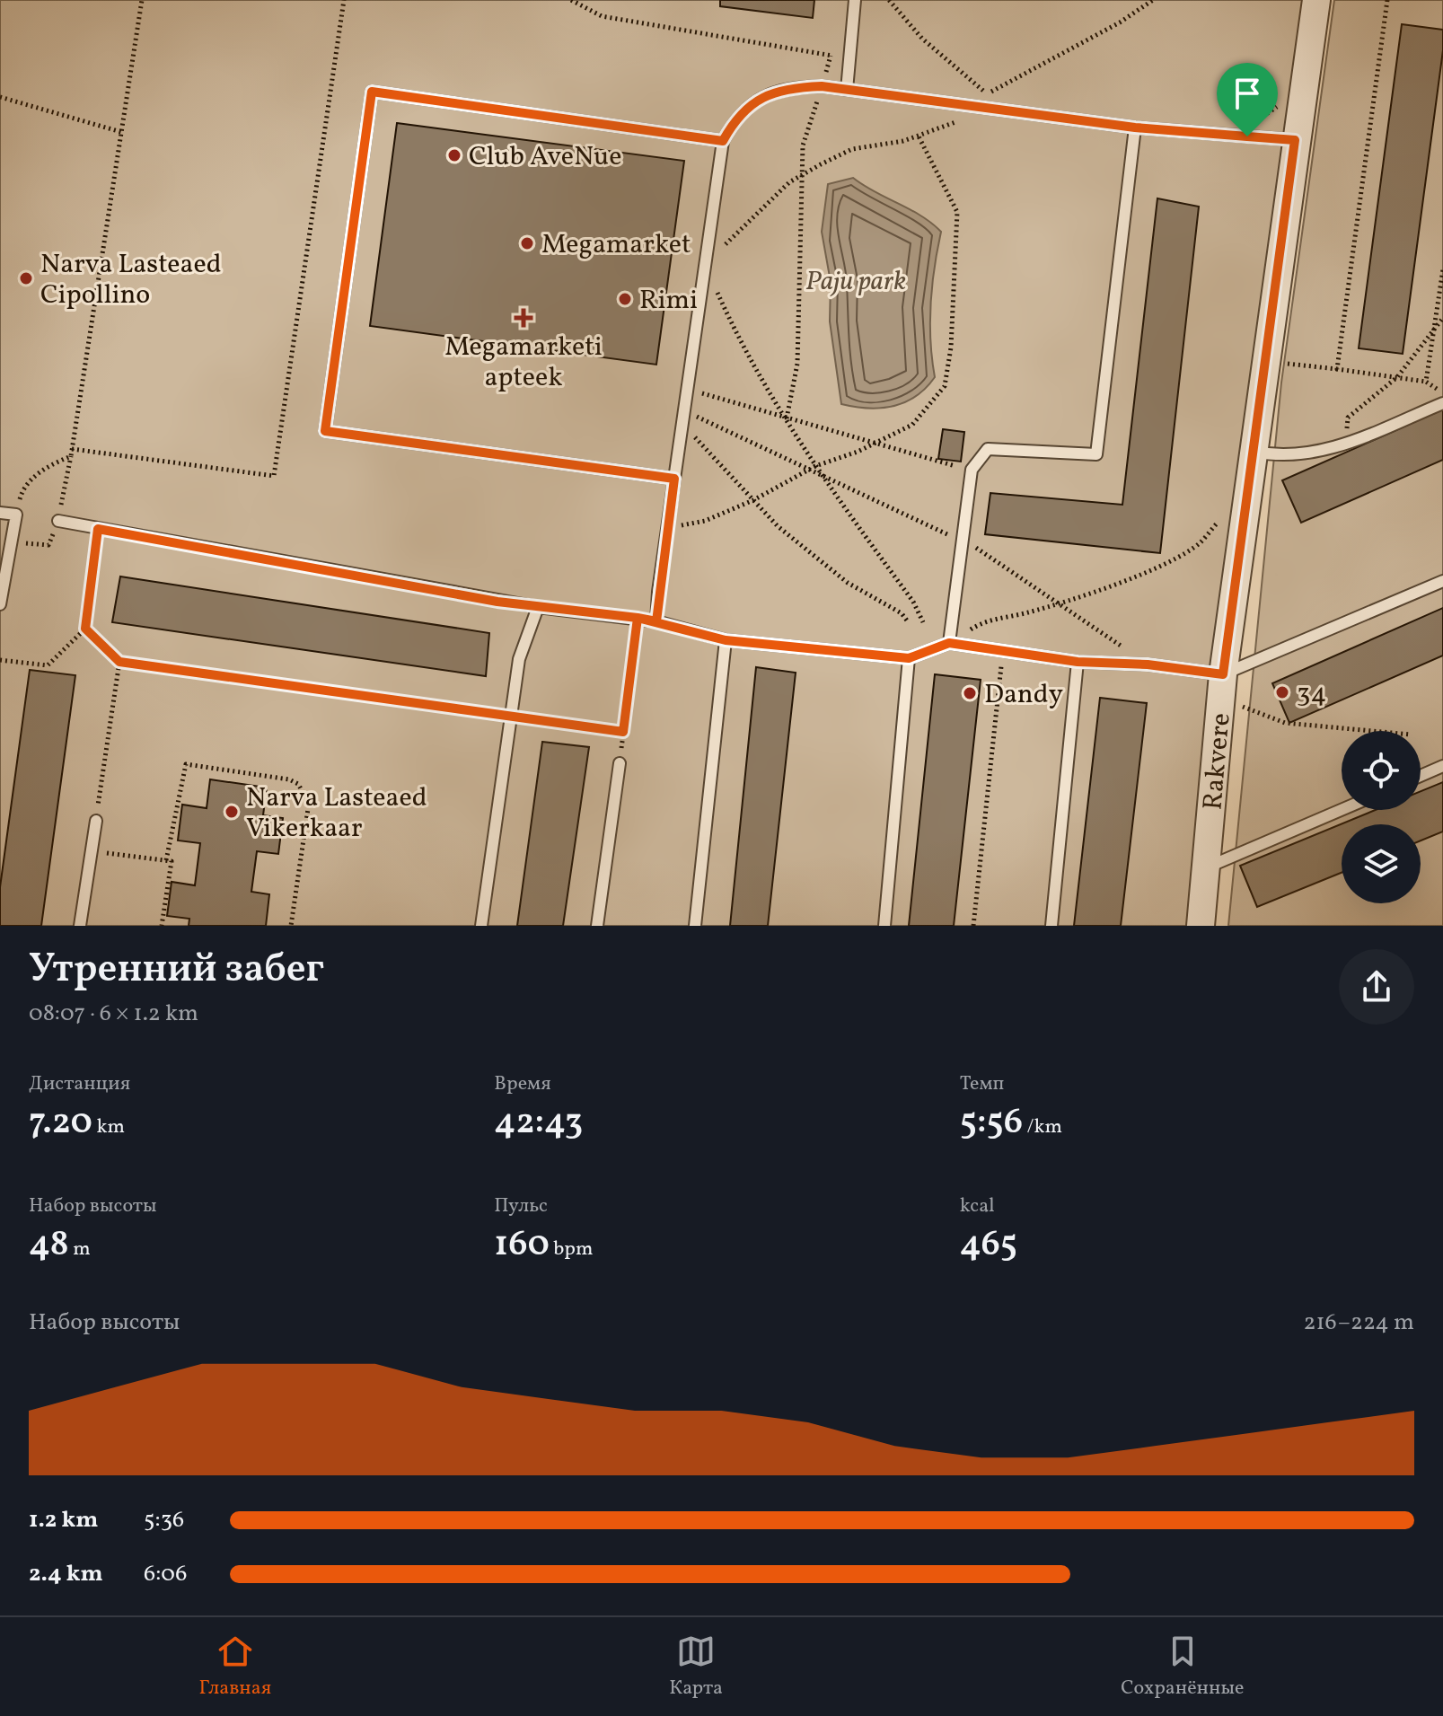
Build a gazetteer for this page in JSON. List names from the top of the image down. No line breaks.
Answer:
{"streets":{"street":["Rakvere"]},"parks":["Paju park"],"places":{"other":["Club AveNue","Megamarket","Narva Lasteaed Cipollino","Rimi","34","Dandy","Narva Lasteaed Vikerkaar"],"health":["Megamarketi apteek"]},"page":{"heading":["Утренний забег","08:07 · 6 × 1.2 km"],"stats":[["Дистанция","7.20 km"],["Время","42:43"],["Темп","5:56 /km"],["Набор высоты","48 m"],["Пульс","160 bpm"],["kcal","465"]],"chart":["Набор высоты","216–224 m"],"list":[{"name":"1.2 km","note":"5:36"},{"name":"2.4 km","note":"6:06"}],"tabs":["Главная","Карта","Сохранённые"]}}
